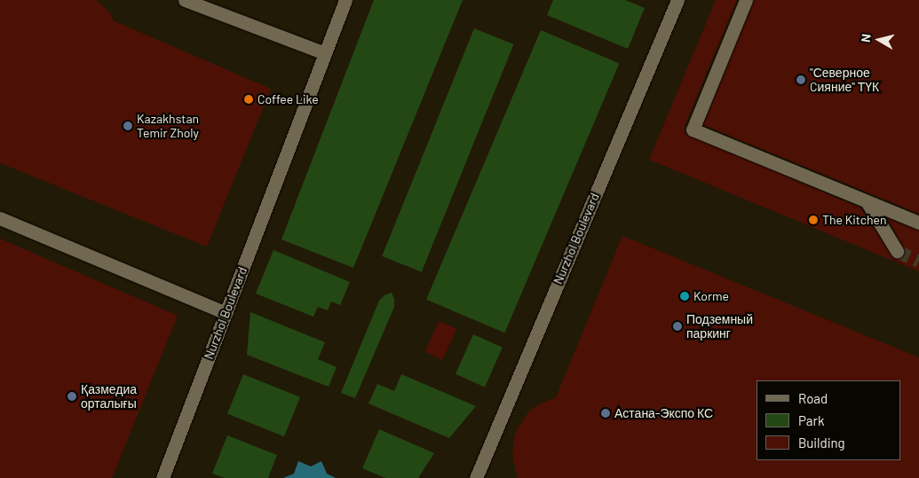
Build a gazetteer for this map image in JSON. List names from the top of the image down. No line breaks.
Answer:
{"streets":{"street":["Nurzhol Boulevard"]},"places":["\"Северное Cияние\" ТҮК","Coffee Like","Kazakhstan Temir Zholy","The Kitchen","Korme","Подземный паркинг","Қазмедиа орталығы","Астана-Экспо КС"],"legend":["Road","Park","Building"],"north":"left"}
